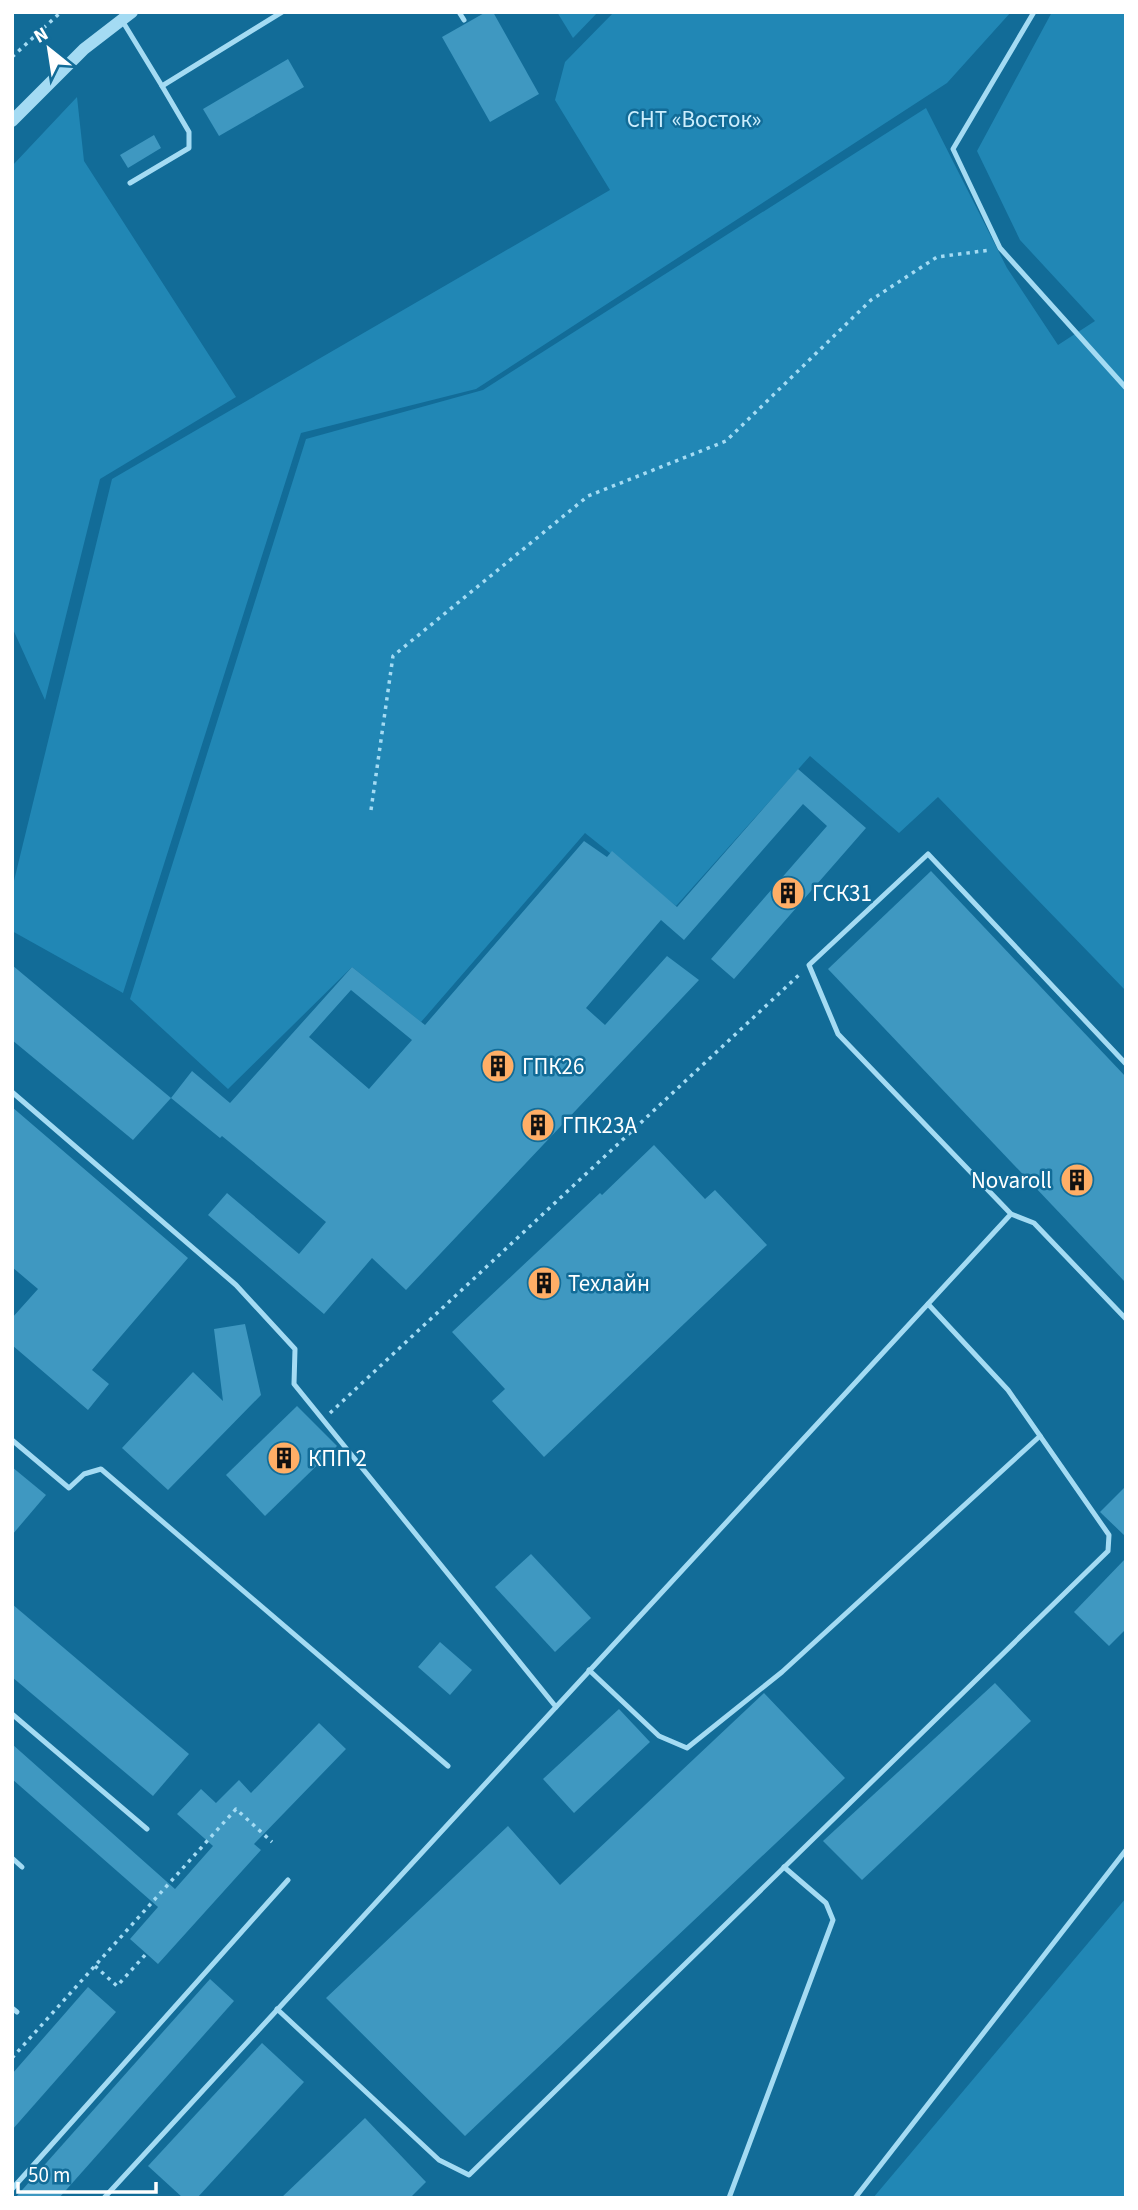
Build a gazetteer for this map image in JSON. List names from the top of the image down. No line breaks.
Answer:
{"parks":["СНТ «Восток»"],"places":{"building":["ГСК31","ГПК26","ГПК23А","Novaroll","Техлайн","КПП 2"]},"scale_bar":"50 m","north":"top left"}
